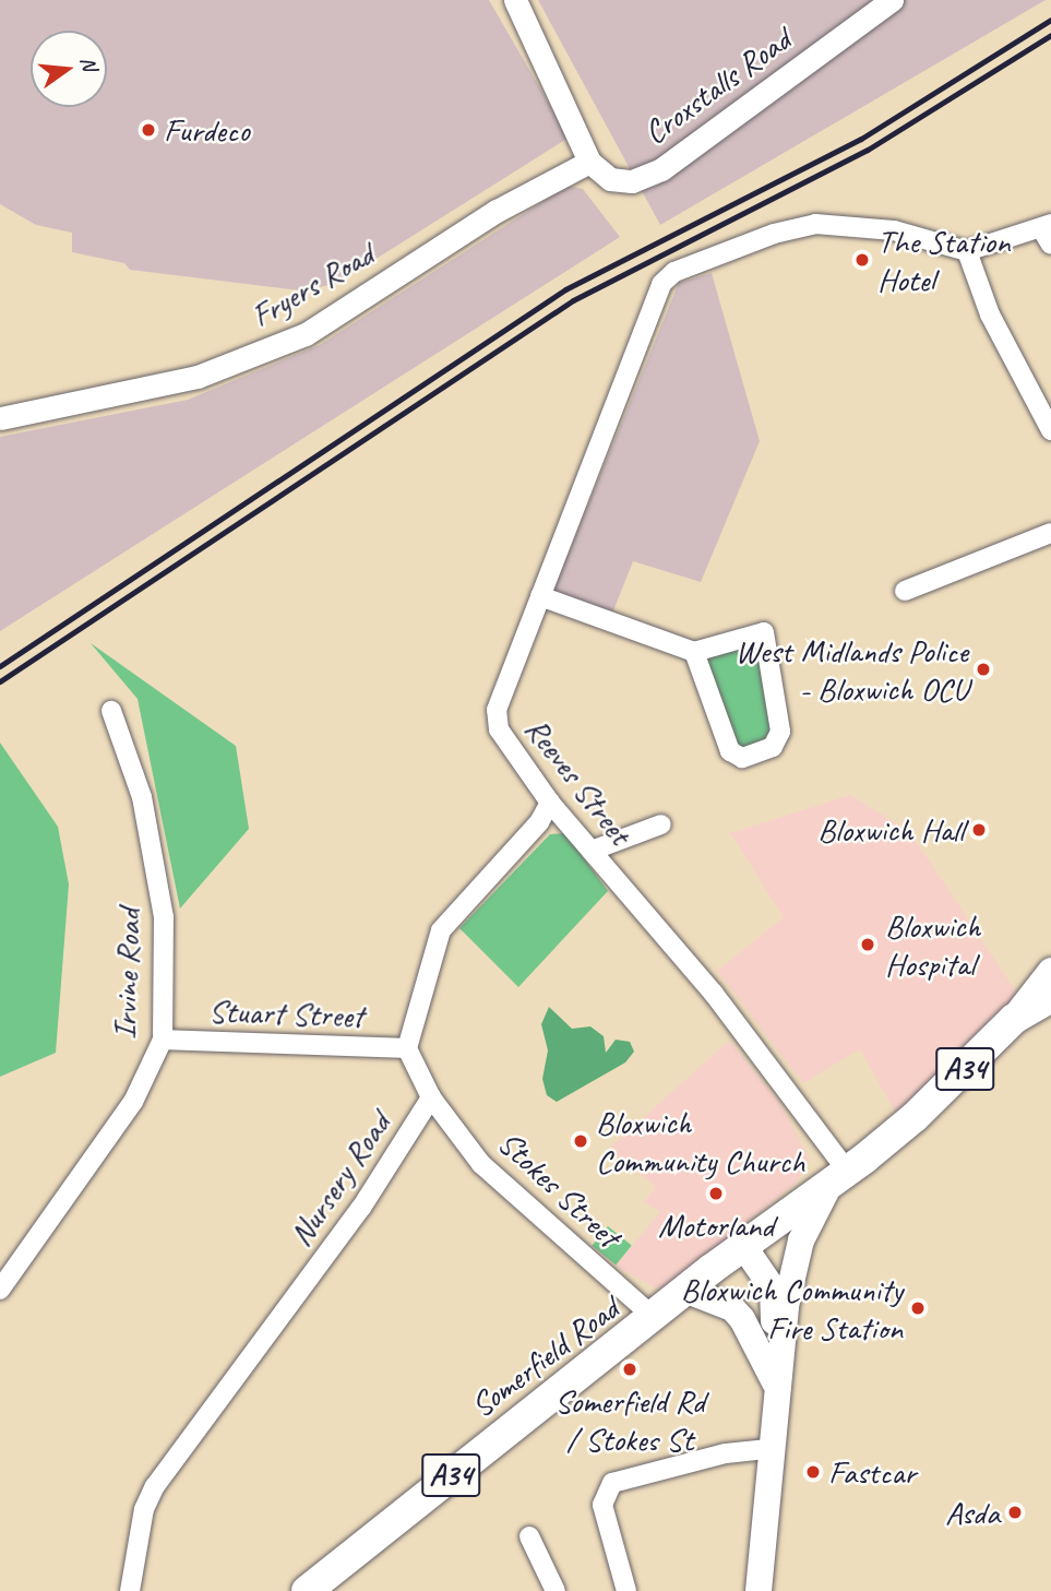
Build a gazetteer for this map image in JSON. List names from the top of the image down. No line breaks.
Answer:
{"streets":{"highway":["A34","Somerfield Road"],"street":["Croxstalls Road","Fryers Road","Reeves Street","Irvine Road","Stuart Street","Nursery Road","Stokes Street"]},"crossings":[["Croxstalls Road","Fryers Road"],["Reeves Street","A34"],["Reeves Street","Somerfield Road"],["Irvine Road","Stuart Street"],["Stuart Street","Nursery Road"],["A34","Somerfield Road"],["Nursery Road","Stokes Street"],["Stokes Street","Somerfield Road"]],"places":["Furdeco","The Station Hotel","West Midlands Police - Bloxwich OCU","Bloxwich Hall","Bloxwich Hospital","Bloxwich Community Church","Motorland","Bloxwich Community Fire Station","Somerfield Rd / Stokes St","Fastcar","Asda"],"north":"right"}
